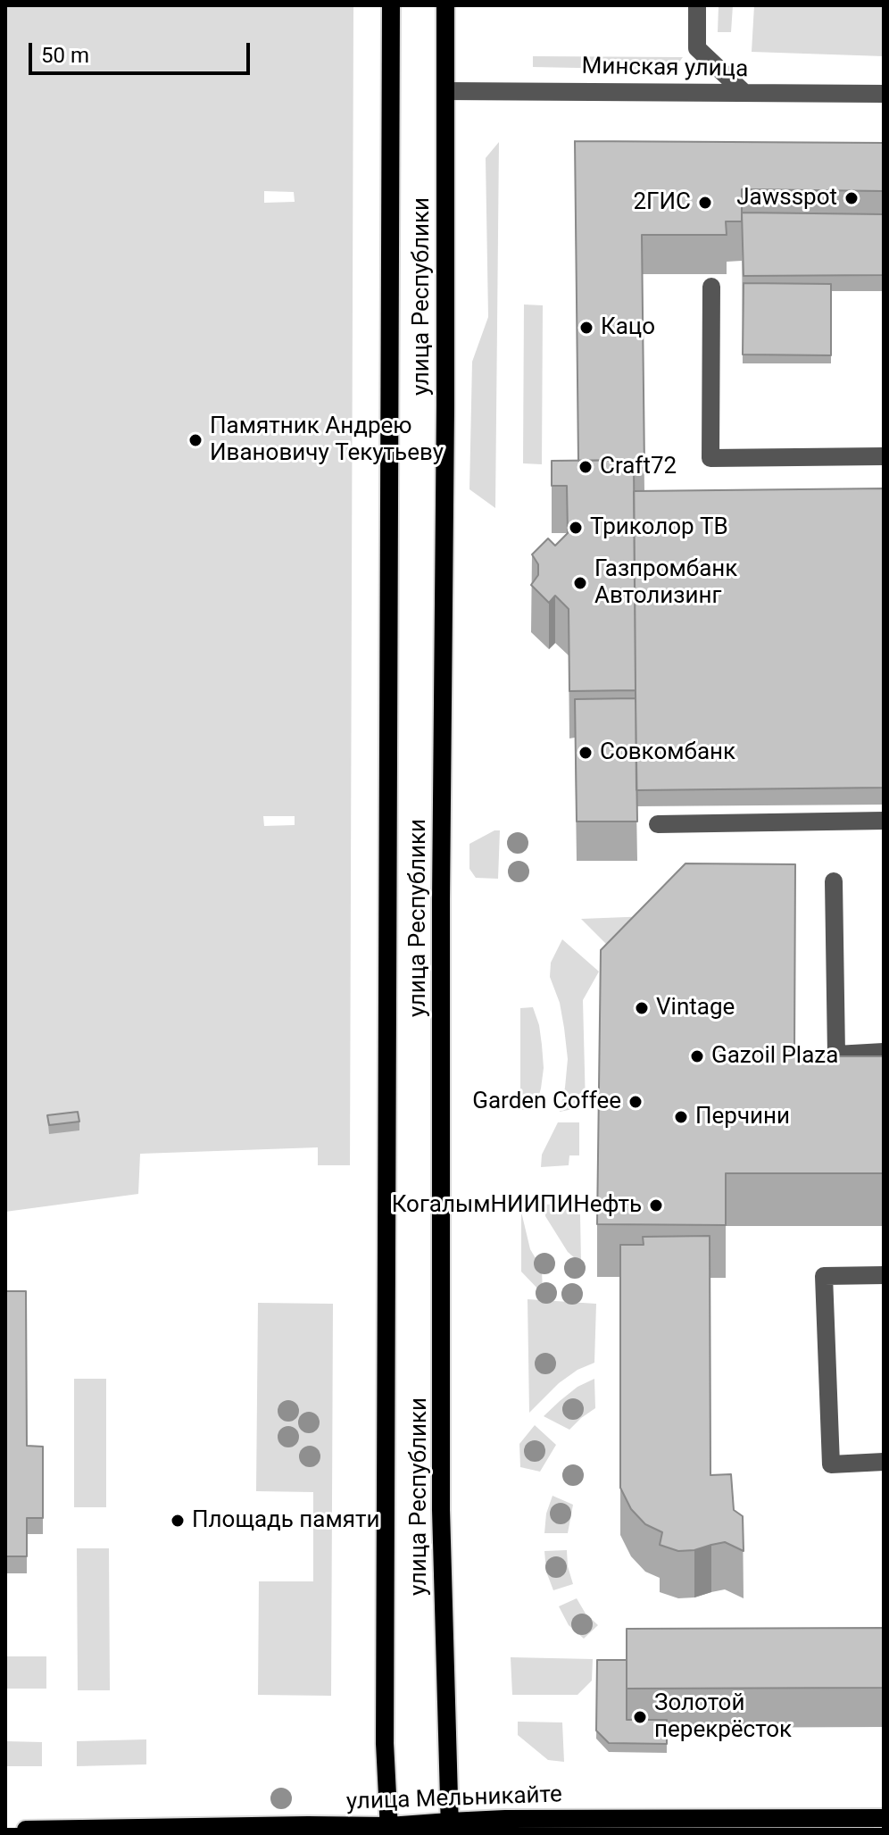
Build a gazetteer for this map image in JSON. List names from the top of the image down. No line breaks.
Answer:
{"streets":{"main road":["улица Республики","улица Мельникайте"],"street":["Минская улица"]},"crossings":[["Минская улица","улица Республики"],["улица Республики","улица Мельникайте"]],"places":["Jawsspot","2ГИС","Кацо","Памятник Андрею Ивановичу Текутьеву","Craft72","Триколор ТВ","Газпромбанк Автолизинг","Совкомбанк","Vintage","Gazoil Plaza","Garden Coffee","Перчини","КогалымНИИПИНефть","Площадь памяти","Золотой перекрёсток"],"scale_bar":"50 m"}
